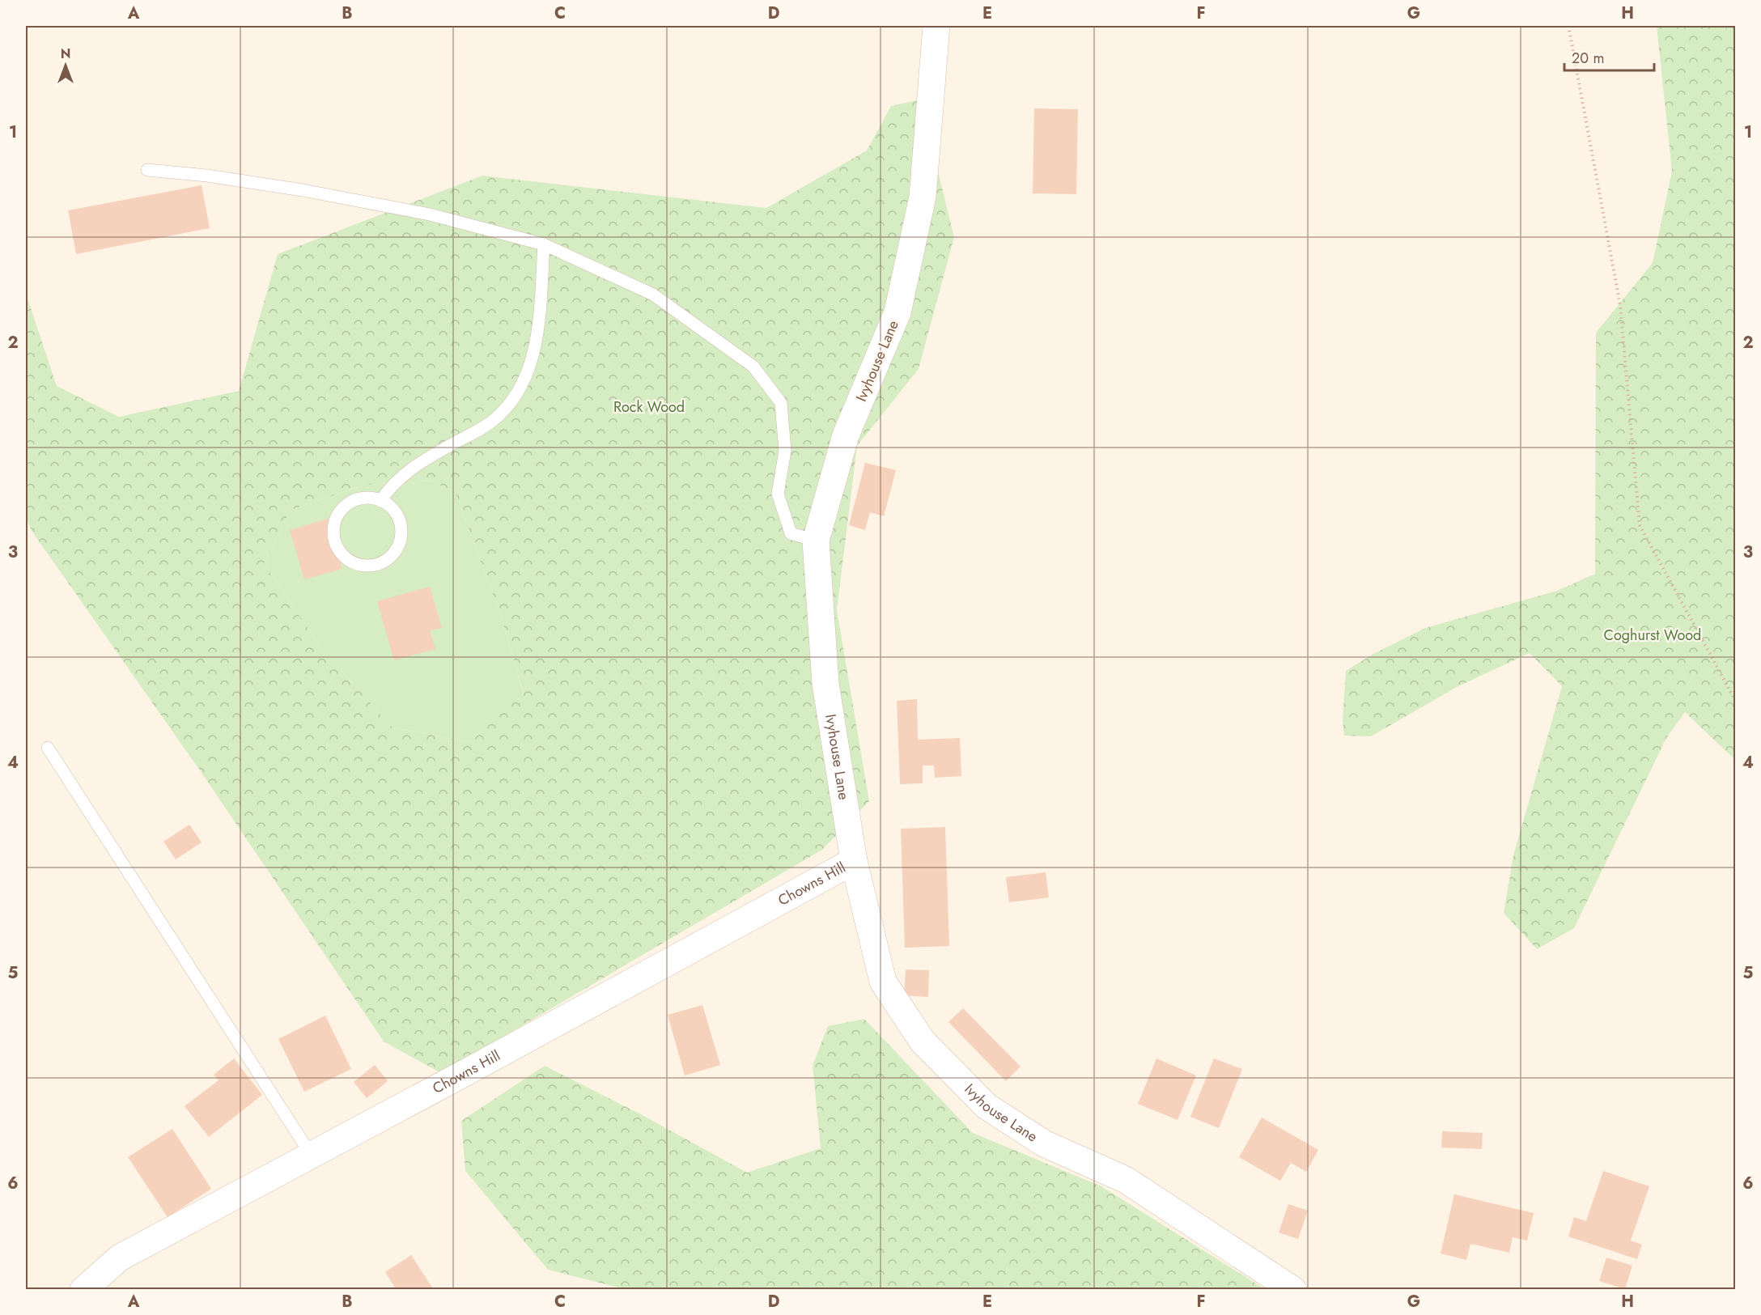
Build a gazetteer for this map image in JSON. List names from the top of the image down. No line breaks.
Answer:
{"streets":{"street":["Ivyhouse Lane","Chowns Hill"]},"crossings":[["Ivyhouse Lane","Chowns Hill"]],"parks":["Rock Wood","Coghurst Wood"],"scale_bar":"20 m","north":"top","grid":{"columns":["A","B","C","D","E","F","G","H"],"rows":["1","2","3","4","5","6"]}}
